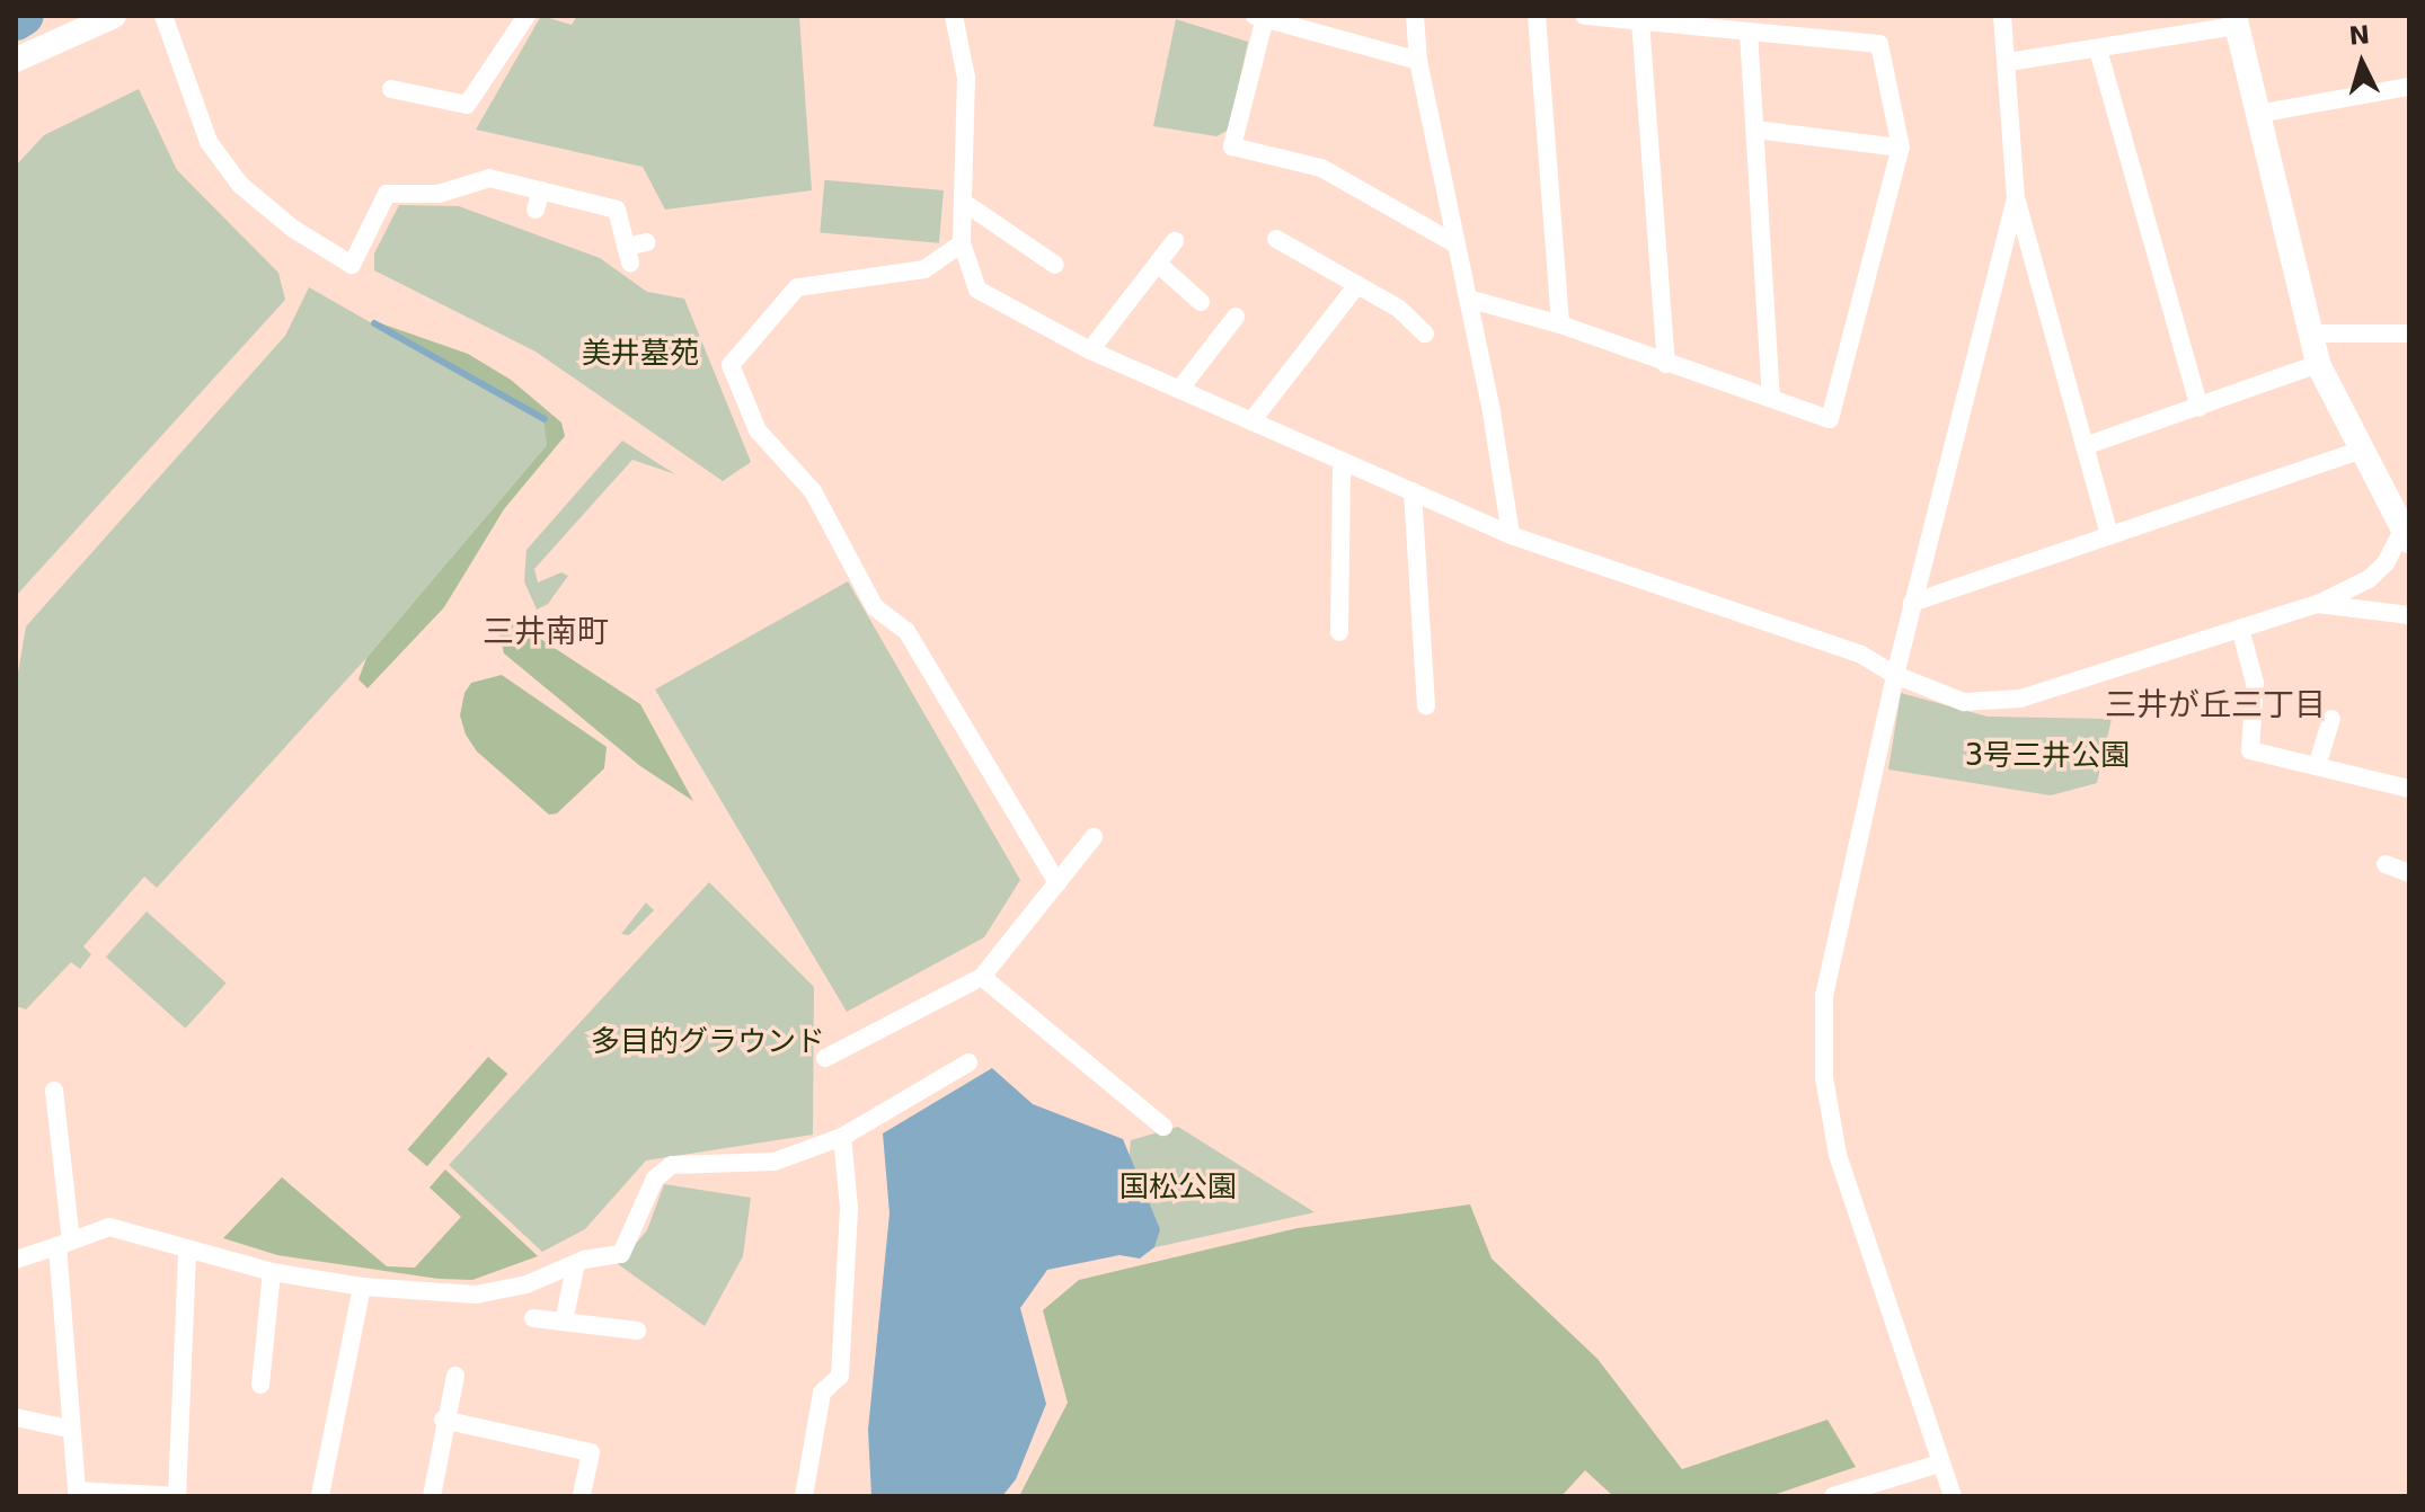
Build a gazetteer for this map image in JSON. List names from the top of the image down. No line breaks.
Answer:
{"districts":["三井南町","三井が丘三丁目"],"parks":["美井墓苑","3号三井公園","多目的グラウンド","国松公園"],"north":"top"}
